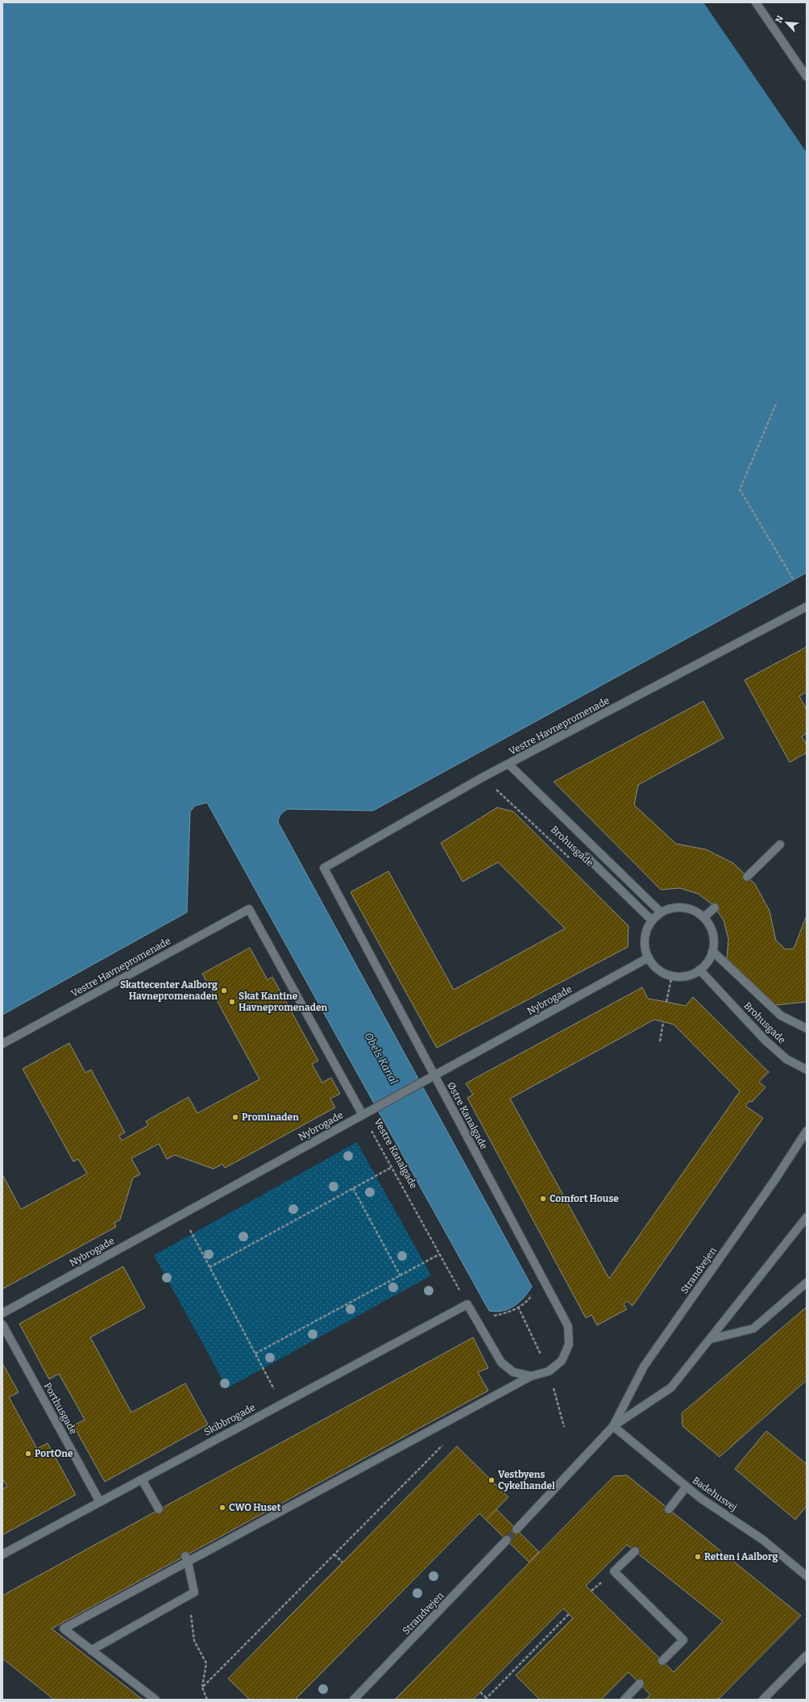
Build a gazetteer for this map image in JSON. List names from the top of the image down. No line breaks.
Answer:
{"streets":{"street":["Vestre Havnepromenade","Brohusgade","Nybrogade","Østre Kanalgade","Vestre Kanalgade","Strandvejen","Porthusgade","Skibbrogade","Badehusvej"]},"crossings":[["Vestre Havnepromenade","Brohusgade"],["Vestre Havnepromenade","Østre Kanalgade"],["Vestre Havnepromenade","Vestre Kanalgade"],["Brohusgade","Nybrogade"],["Nybrogade","Østre Kanalgade"],["Nybrogade","Vestre Kanalgade"],["Vestre Kanalgade","Skibbrogade"],["Strandvejen","Badehusvej"],["Porthusgade","Skibbrogade"]],"water":["Obels Kanal"],"places":["Skattecenter Aalborg Havnepromenaden","Skat Kantine Havnepromenaden","Prominaden","Comfort House","PortOne","Vestbyens Cykelhandel","CWO Huset","Retten i Aalborg"],"north":"top left"}
